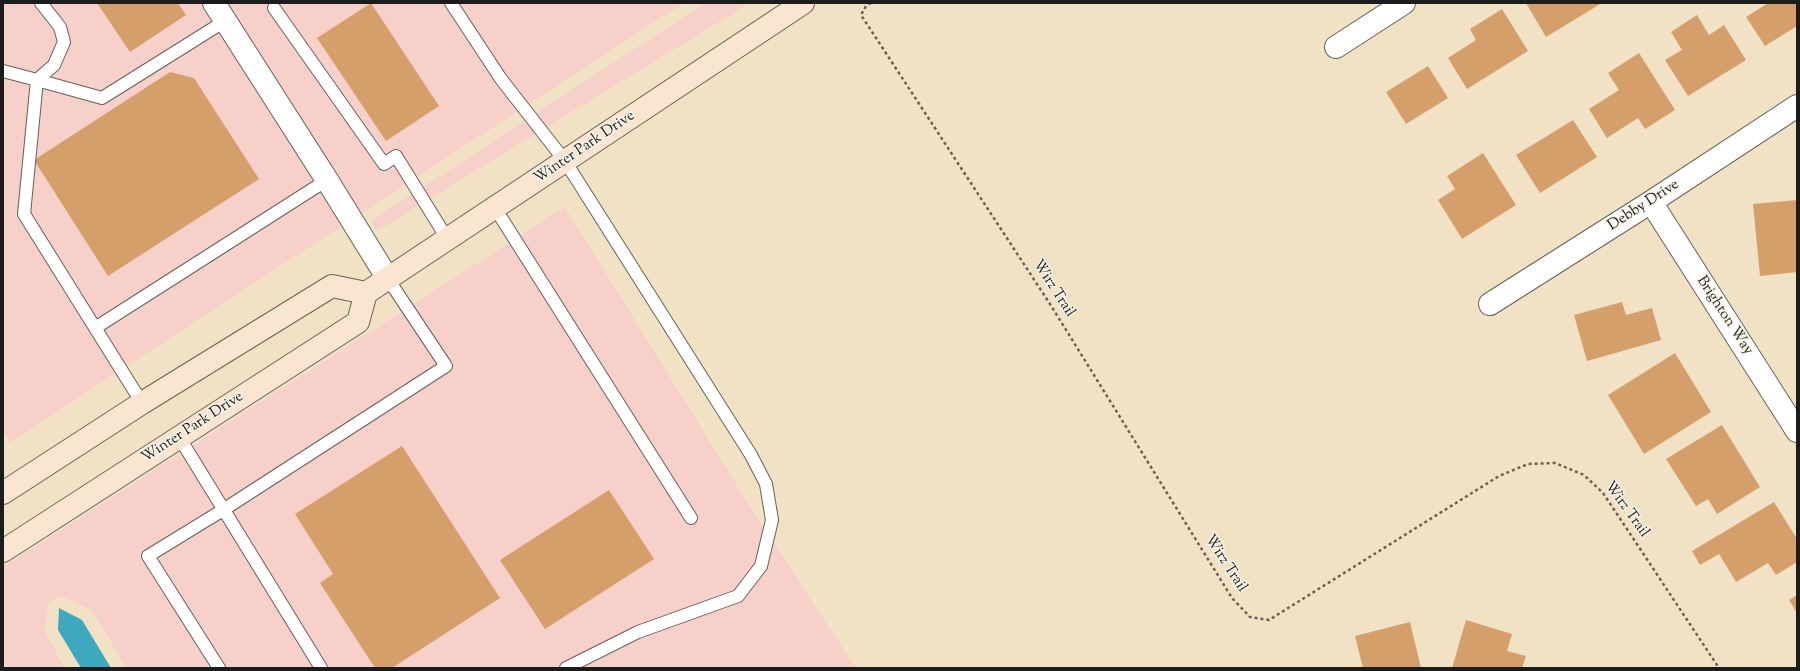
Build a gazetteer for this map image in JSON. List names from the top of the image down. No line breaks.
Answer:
{"streets":{"street":["Winter Park Drive","Debby Drive","Brighton Way"],"path":["Wirz Trail"]},"crossings":[["Debby Drive","Brighton Way"]]}
